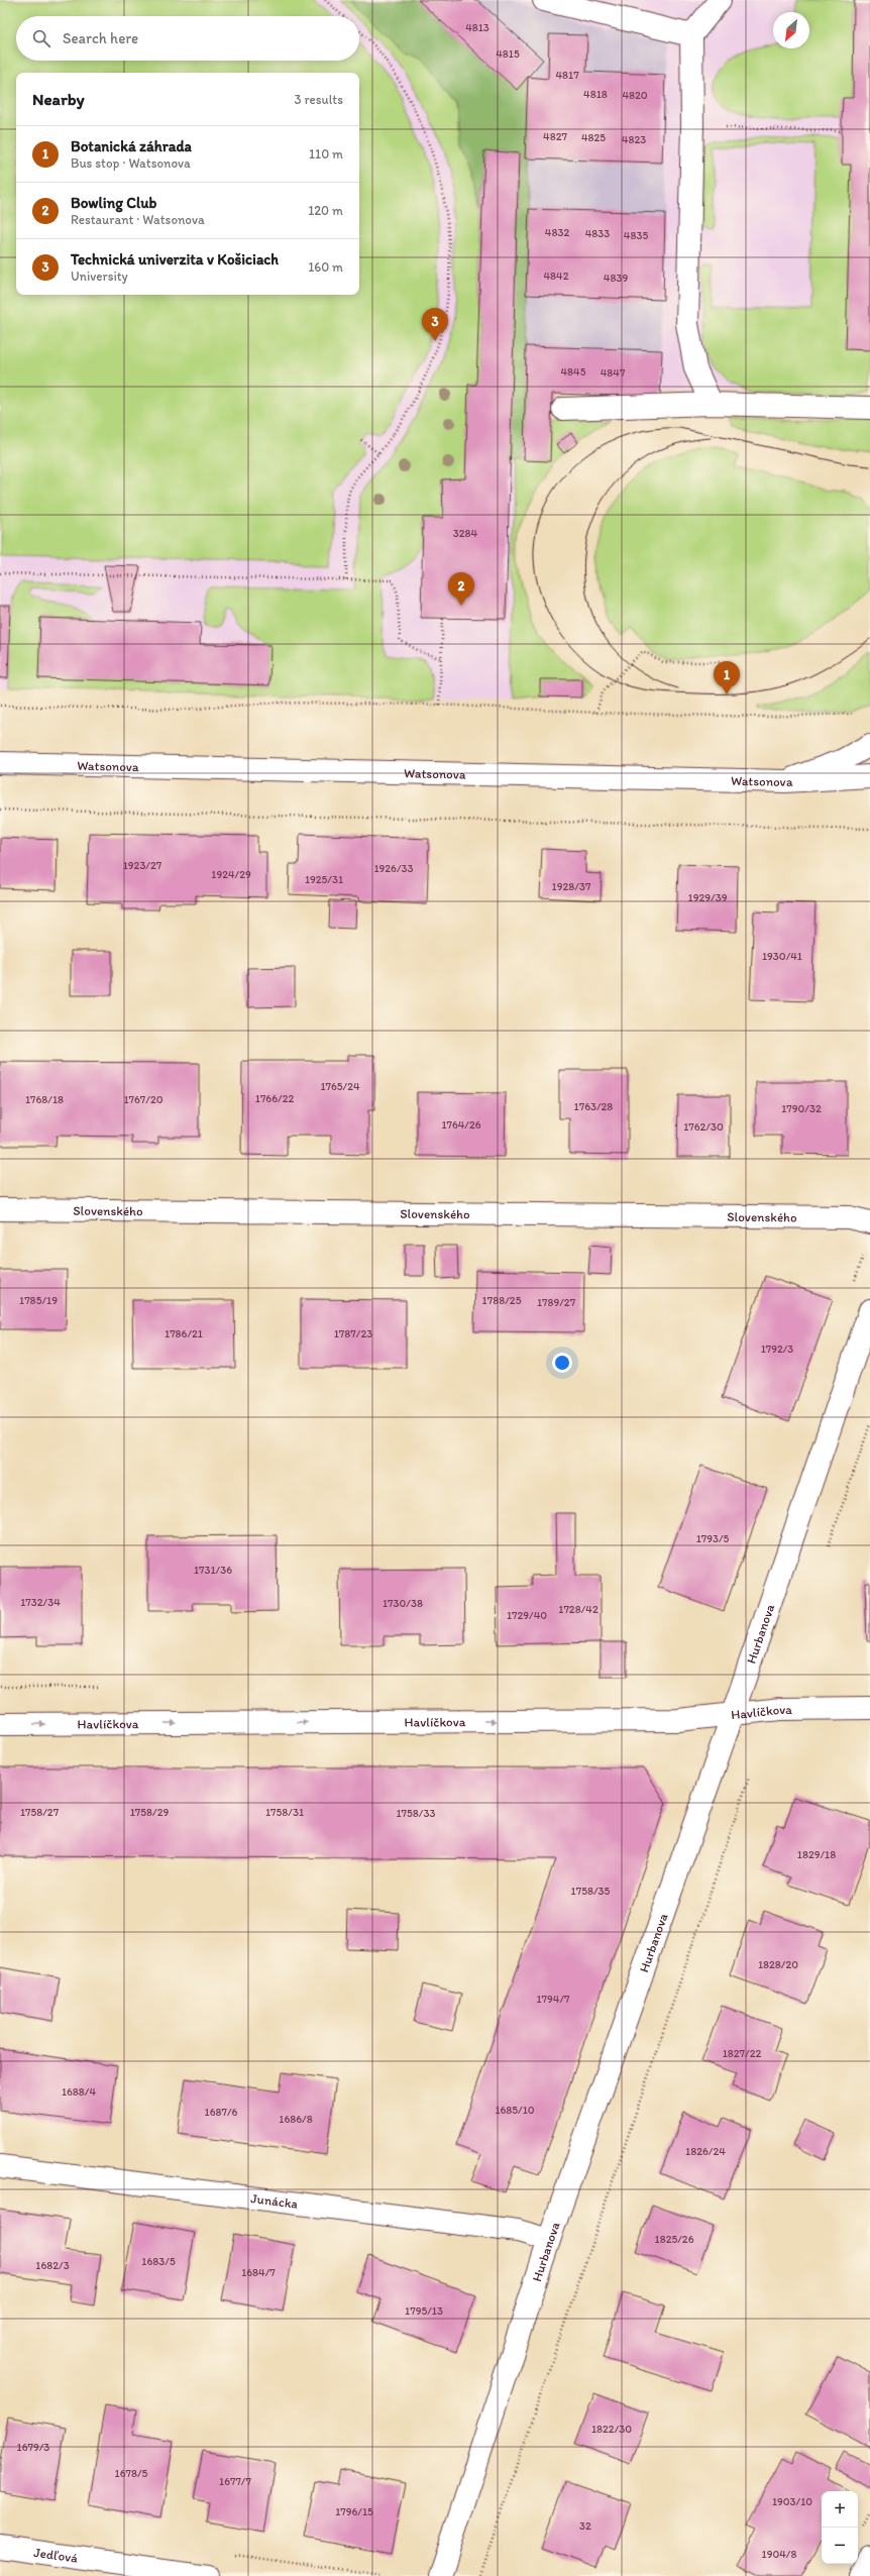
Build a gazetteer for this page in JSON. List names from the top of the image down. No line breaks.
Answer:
{"streets":{"street":["Watsonova","Slovenského","Hurbanova","Havlíčkova","Junácka","Jedľová"]},"crossings":[["Hurbanova","Havlíčkova"],["Hurbanova","Junácka"]],"one_way":["Havlíčkova"],"house_numbers":["4813","4815","4817","4818","4820","4827","4825","4823","4832","4833","4835","4842","4839","4845","4847","3284","1923/27","1926/33","1924/29","1925/31","1928/37","1929/39","1930/41","1765/24","1766/22","1768/18","1767/20","1763/28","1790/32","1764/26","1762/30","1785/19","1788/25","1789/27","1786/21","1787/23","1792/3","1793/5","1731/36","1732/34","1730/38","1728/42","1729/40","1758/27","1758/29","1758/31","1758/33","1829/18","1758/35","1828/20","1794/7","1827/22","1688/4","1685/10","1687/6","1686/8","1826/24","1825/26","1683/5","1682/3","1684/7","1795/13","1822/30","1679/3","1678/5","1677/7","1903/10","1796/15","32","1904/8"],"north":"bottom left","page":{"search":"Search here","heading":["Nearby","3 results"],"list":[{"mark":"1","name":"Botanická záhrada","note":"Bus stop · Watsonova","value":"110 m"},{"mark":"2","name":"Bowling Club","note":"Restaurant · Watsonova","value":"120 m"},{"mark":"3","name":"Technická univerzita v Košiciach","note":"University","value":"160 m"}],"pins":["3","2","1"],"map_buttons":["+","−"]}}
